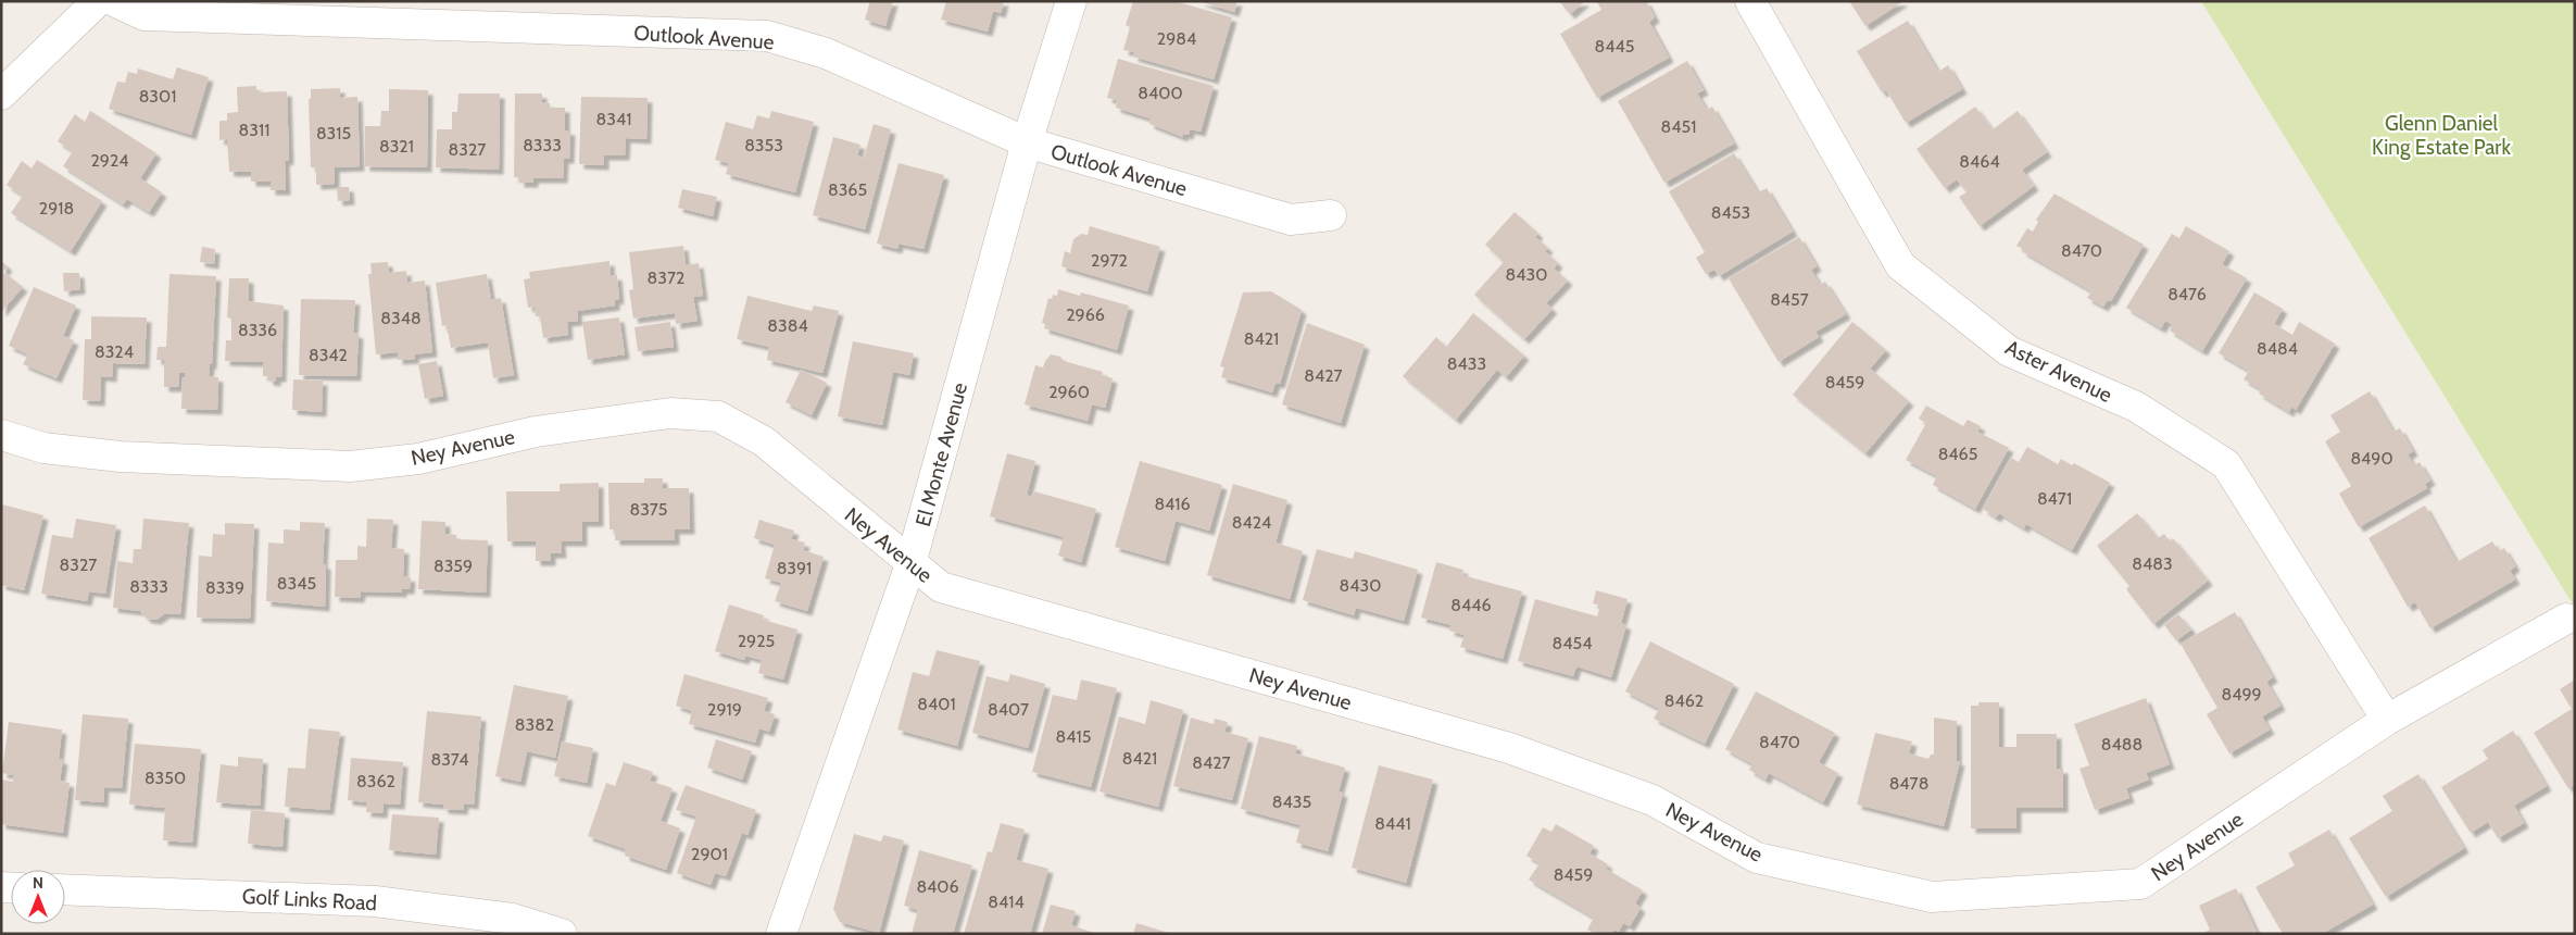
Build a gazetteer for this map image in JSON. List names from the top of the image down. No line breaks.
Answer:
{"streets":{"street":["Outlook Avenue","Aster Avenue","Ney Avenue","El Monte Avenue","Golf Links Road"]},"crossings":[["Outlook Avenue","El Monte Avenue"],["Aster Avenue","Ney Avenue"],["Ney Avenue","El Monte Avenue"]],"parks":["Glenn Daniel King Estate Park"],"house_numbers":["2984","8445","8400","8301","8341","8451","8311","8315","8333","8353","8321","8327","2924","8464","8365","2918","8453","8470","2972","8430","8372","8476","8457","2966","8348","8384","8336","8421","8484","8324","8342","8433","8427","8459","2960","8465","8490","8471","8416","8375","8424","8483","8327","8359","8391","8345","8430","8333","8339","8446","2925","8454","8499","8462","8401","2919","8407","8382","8415","8470","8488","8421","8374","8427","8350","8362","8478","8435","8441","2901","8459","8406","8414"],"north":"top"}
